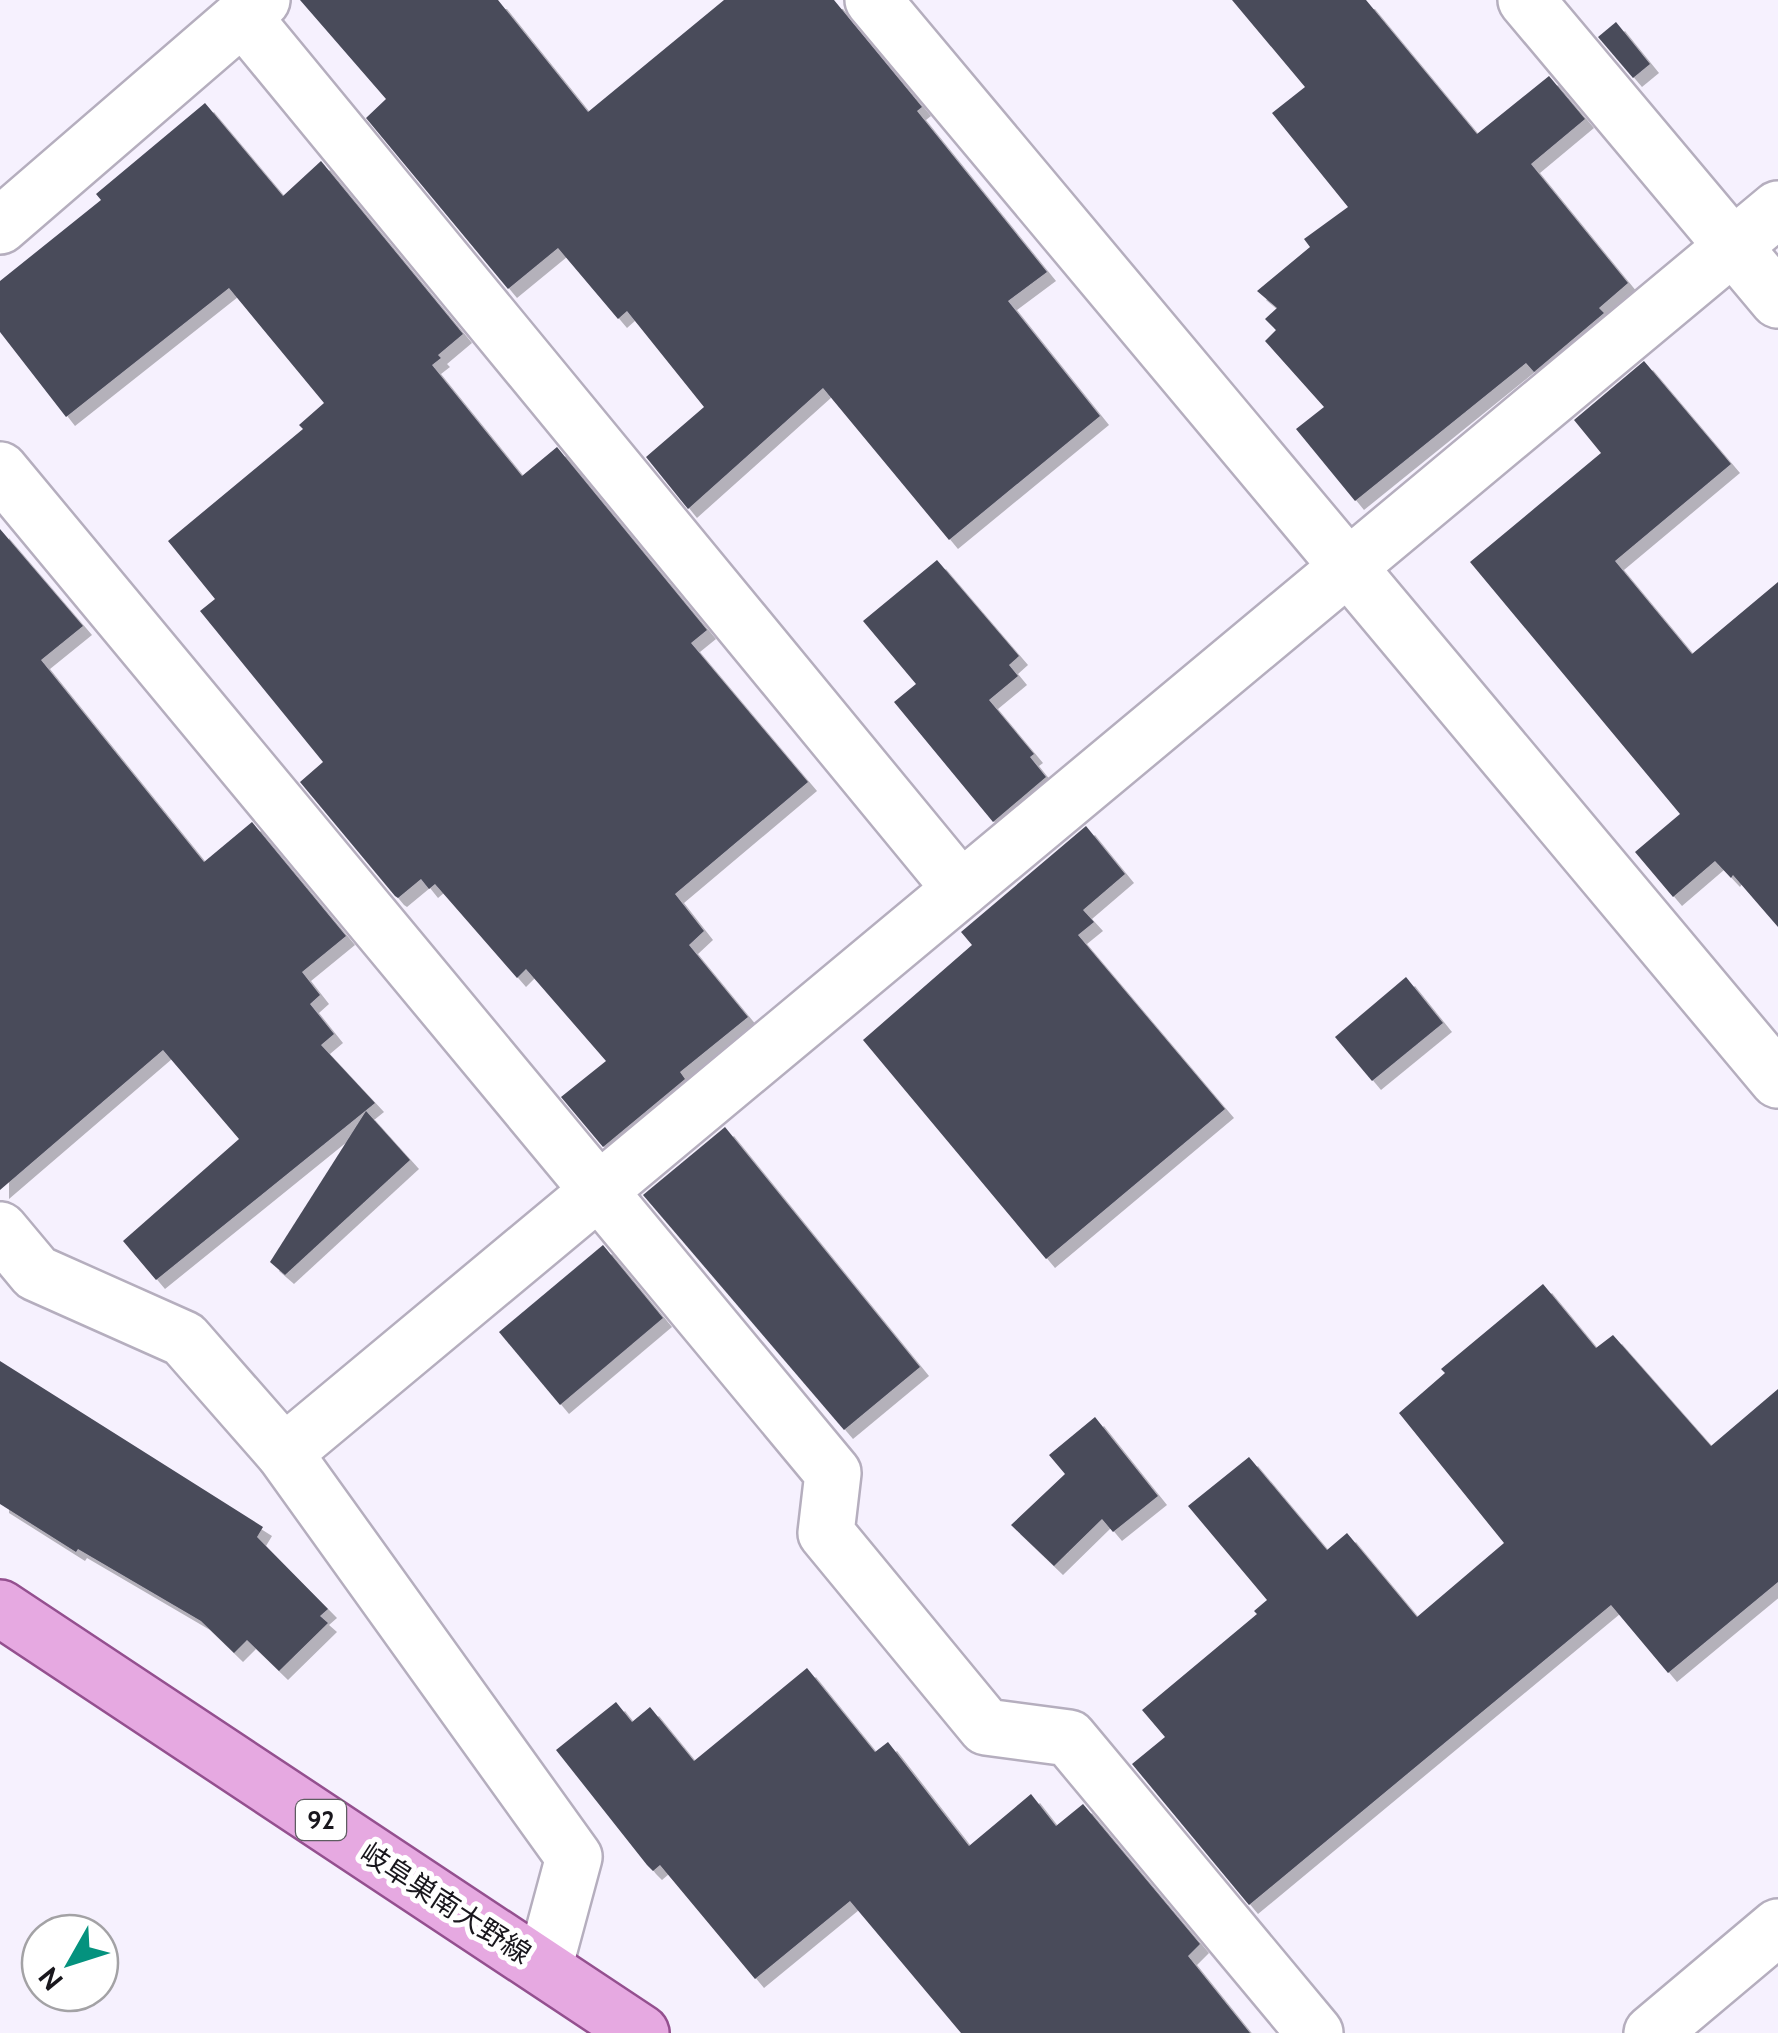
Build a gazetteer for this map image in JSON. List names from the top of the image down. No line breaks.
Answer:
{"streets":{"main road":["92","岐阜巣南大野線"]},"north":"bottom left"}
